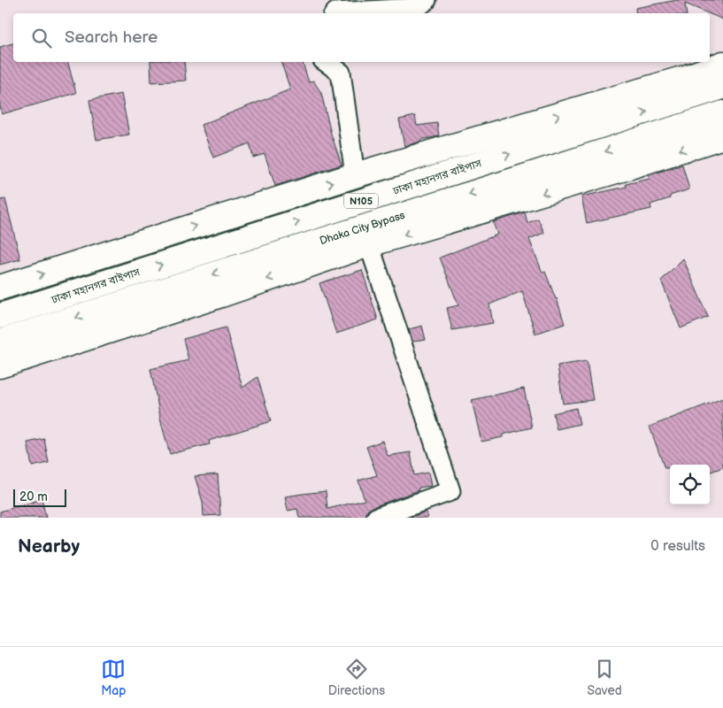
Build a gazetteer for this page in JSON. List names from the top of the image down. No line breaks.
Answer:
{"streets":{"main road":["ঢাকা মহানগর বাইপাস","N105","Dhaka City Bypass"]},"scale_bar":"20 m","page":{"search":"Search here","scale":"20 m","heading":["Nearby","0 results"],"nav":["Map","Directions","Saved"]}}
